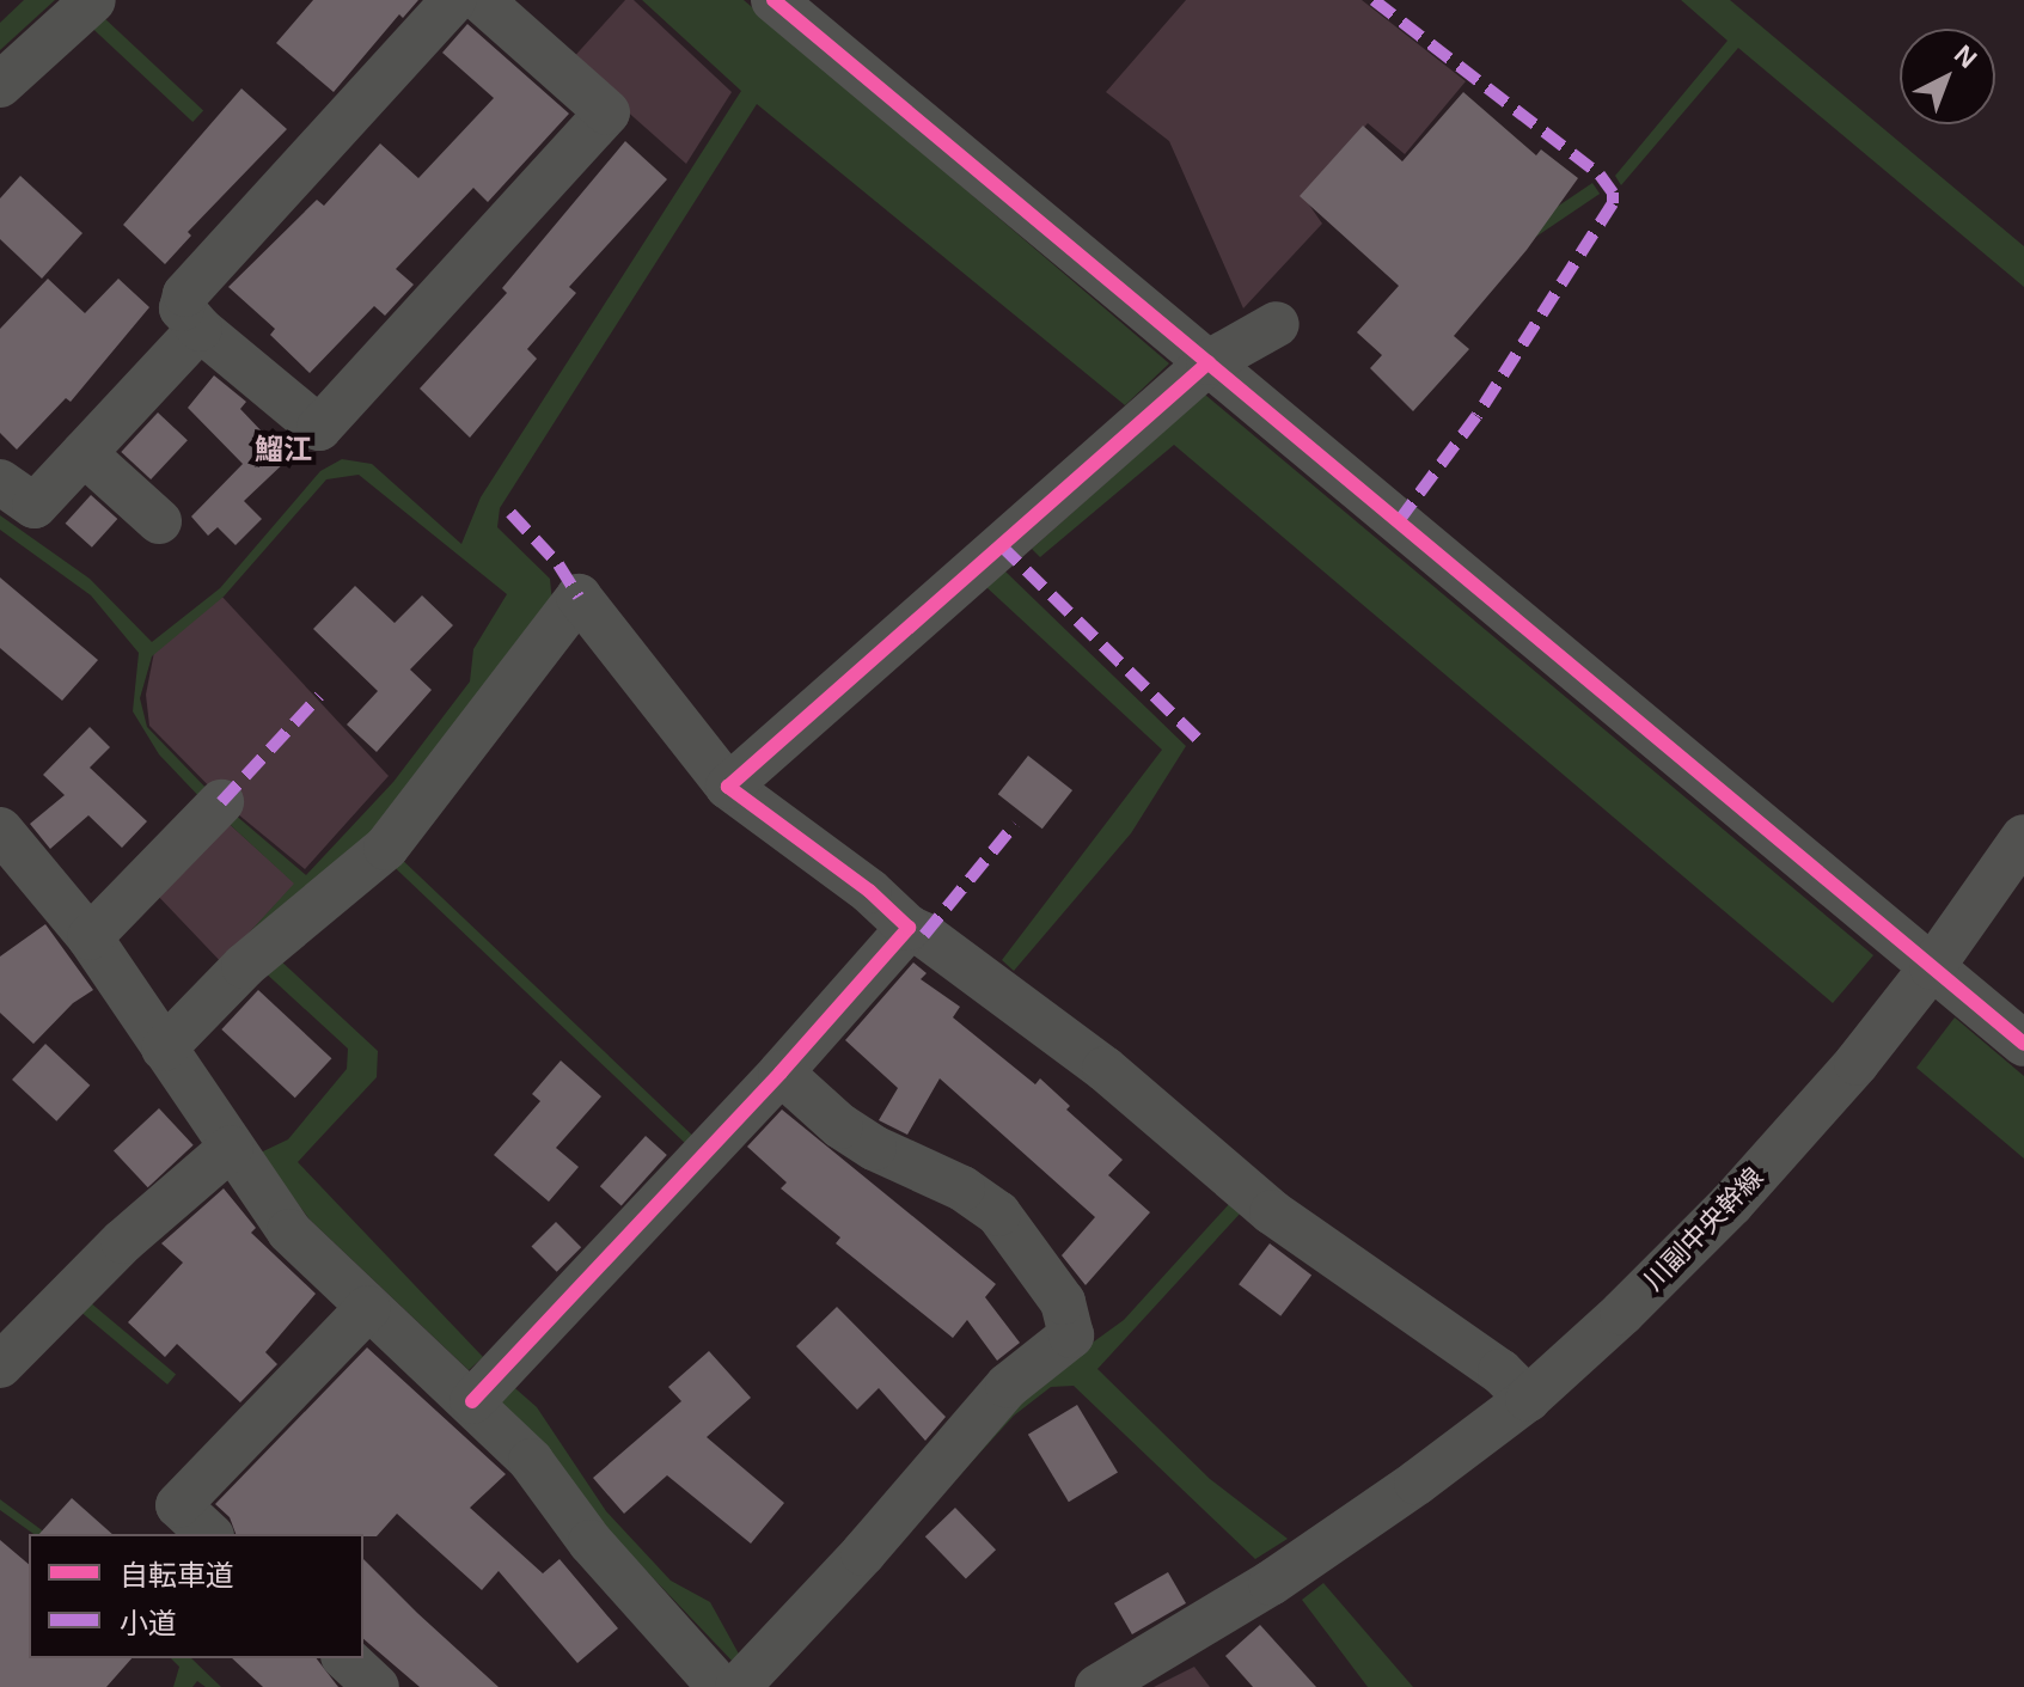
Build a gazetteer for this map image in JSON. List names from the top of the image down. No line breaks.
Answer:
{"streets":{"street":["川副中央幹線"]},"districts":["鰡江"],"legend":["自転車道","小道"],"north":"top right"}
